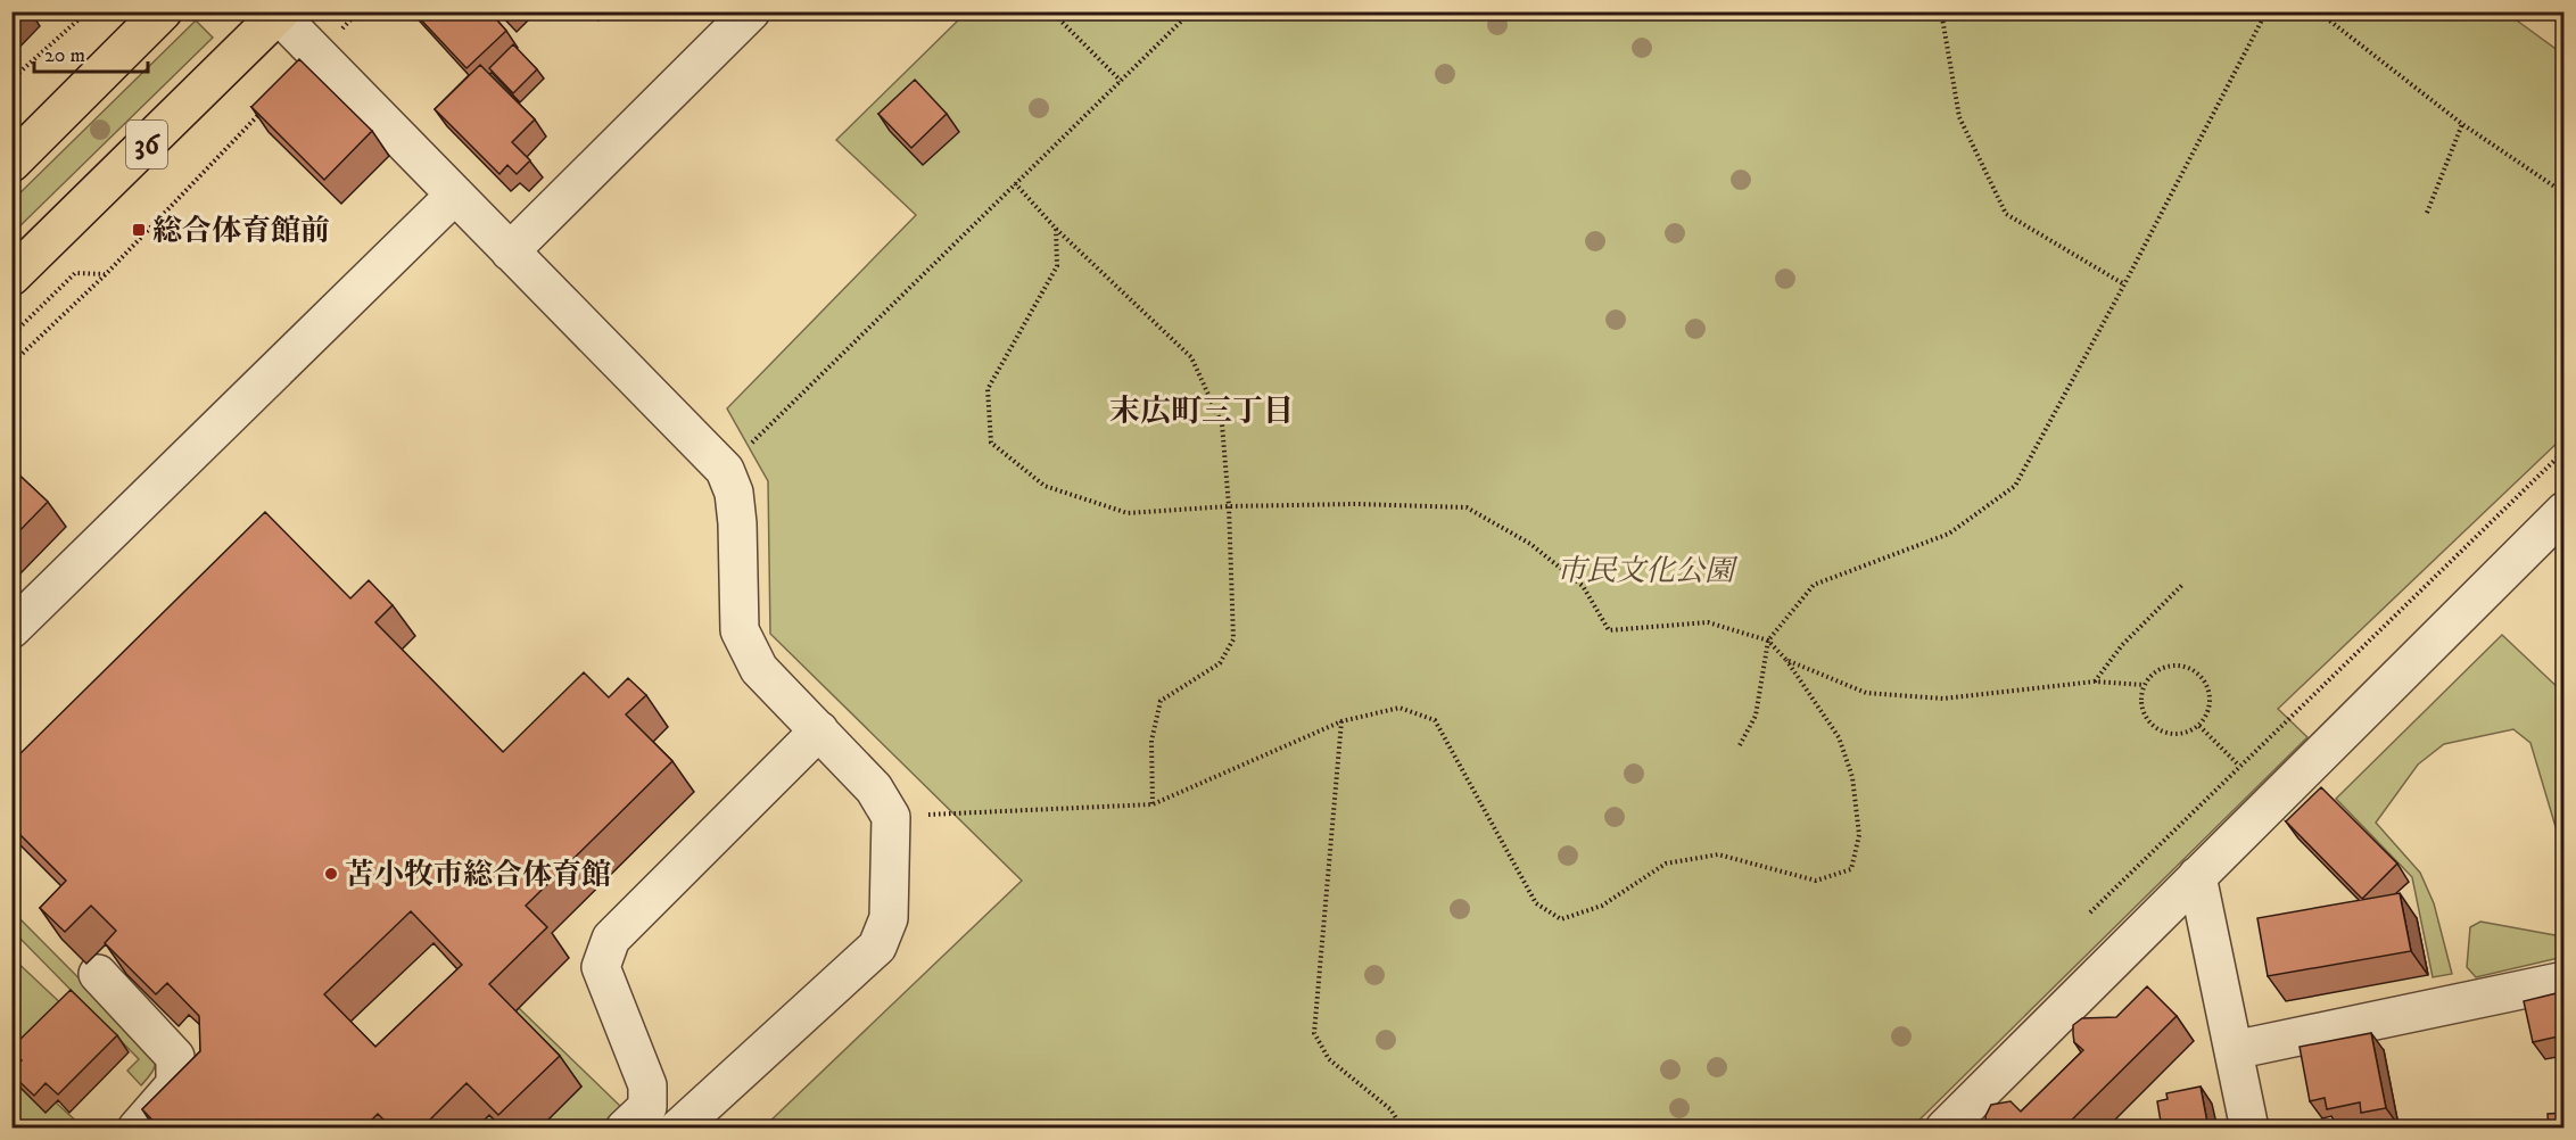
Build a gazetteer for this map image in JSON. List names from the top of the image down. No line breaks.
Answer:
{"streets":{"highway":["36"]},"districts":["末広町三丁目"],"parks":["市民文化公園"],"places":{"transit":["総合体育館前"],"other":["苫小牧市総合体育館"]},"scale_bar":"20 m"}
